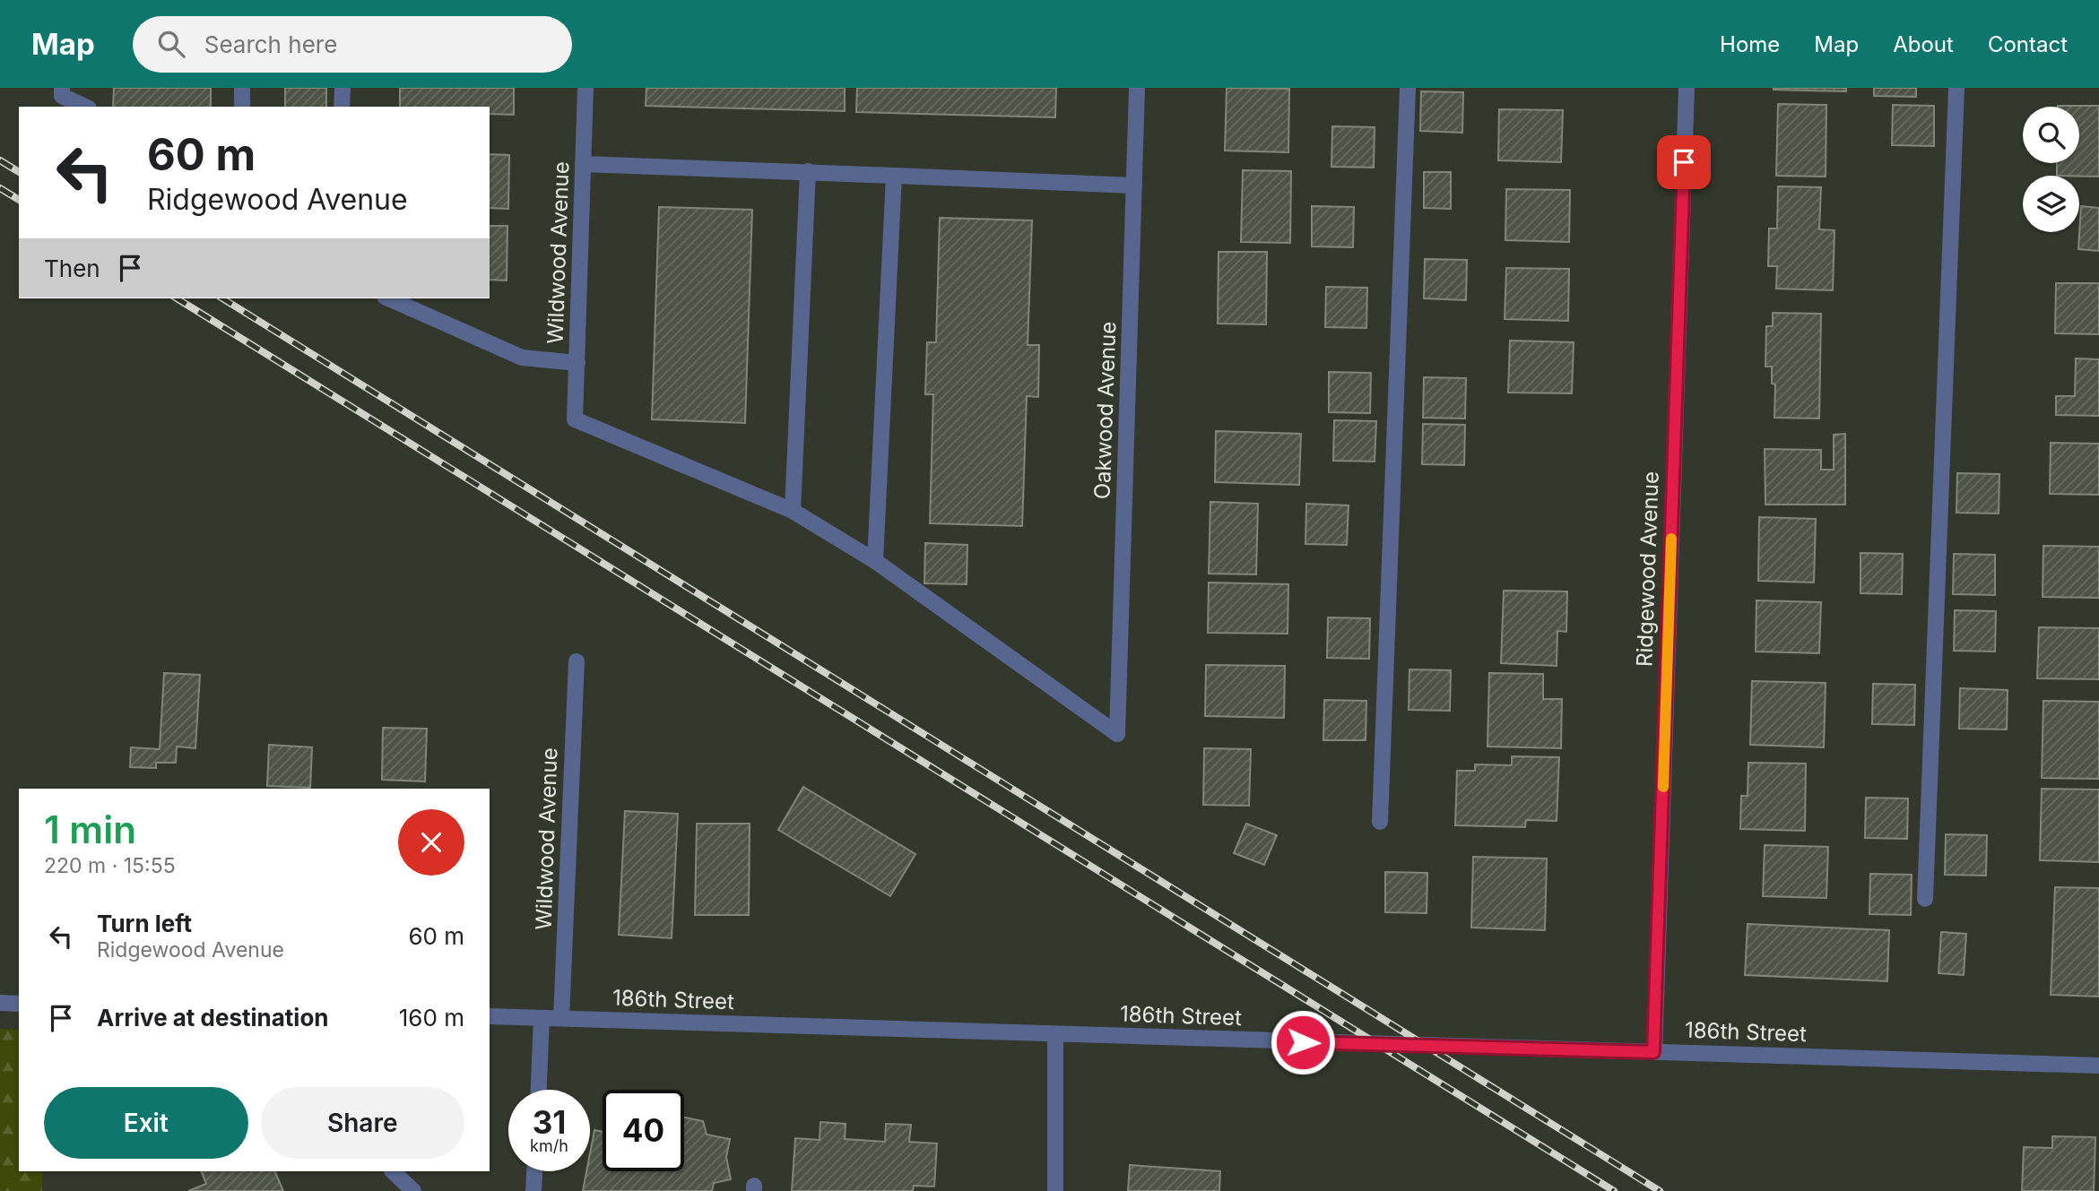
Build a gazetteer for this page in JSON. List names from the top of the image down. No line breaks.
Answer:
{"streets":{"street":["Wildwood Avenue","Oakwood Avenue","Ridgewood Avenue","186th Street"]},"crossings":[["Wildwood Avenue","186th Street"],["Ridgewood Avenue","186th Street"]],"page":{"header":"Map","search":"Search here","nav":["Home","Map","About","Contact"],"turn":["60 m","Ridgewood Avenue"],"then":"Then","heading":["1 min","220 m · 15:55"],"list":[{"name":"Turn left","note":"Ridgewood Avenue","value":"60 m"},{"name":"Arrive at destination","value":"160 m"}],"buttons":["Exit","Share"],"speed":"31 km/h","limit":"40"}}
